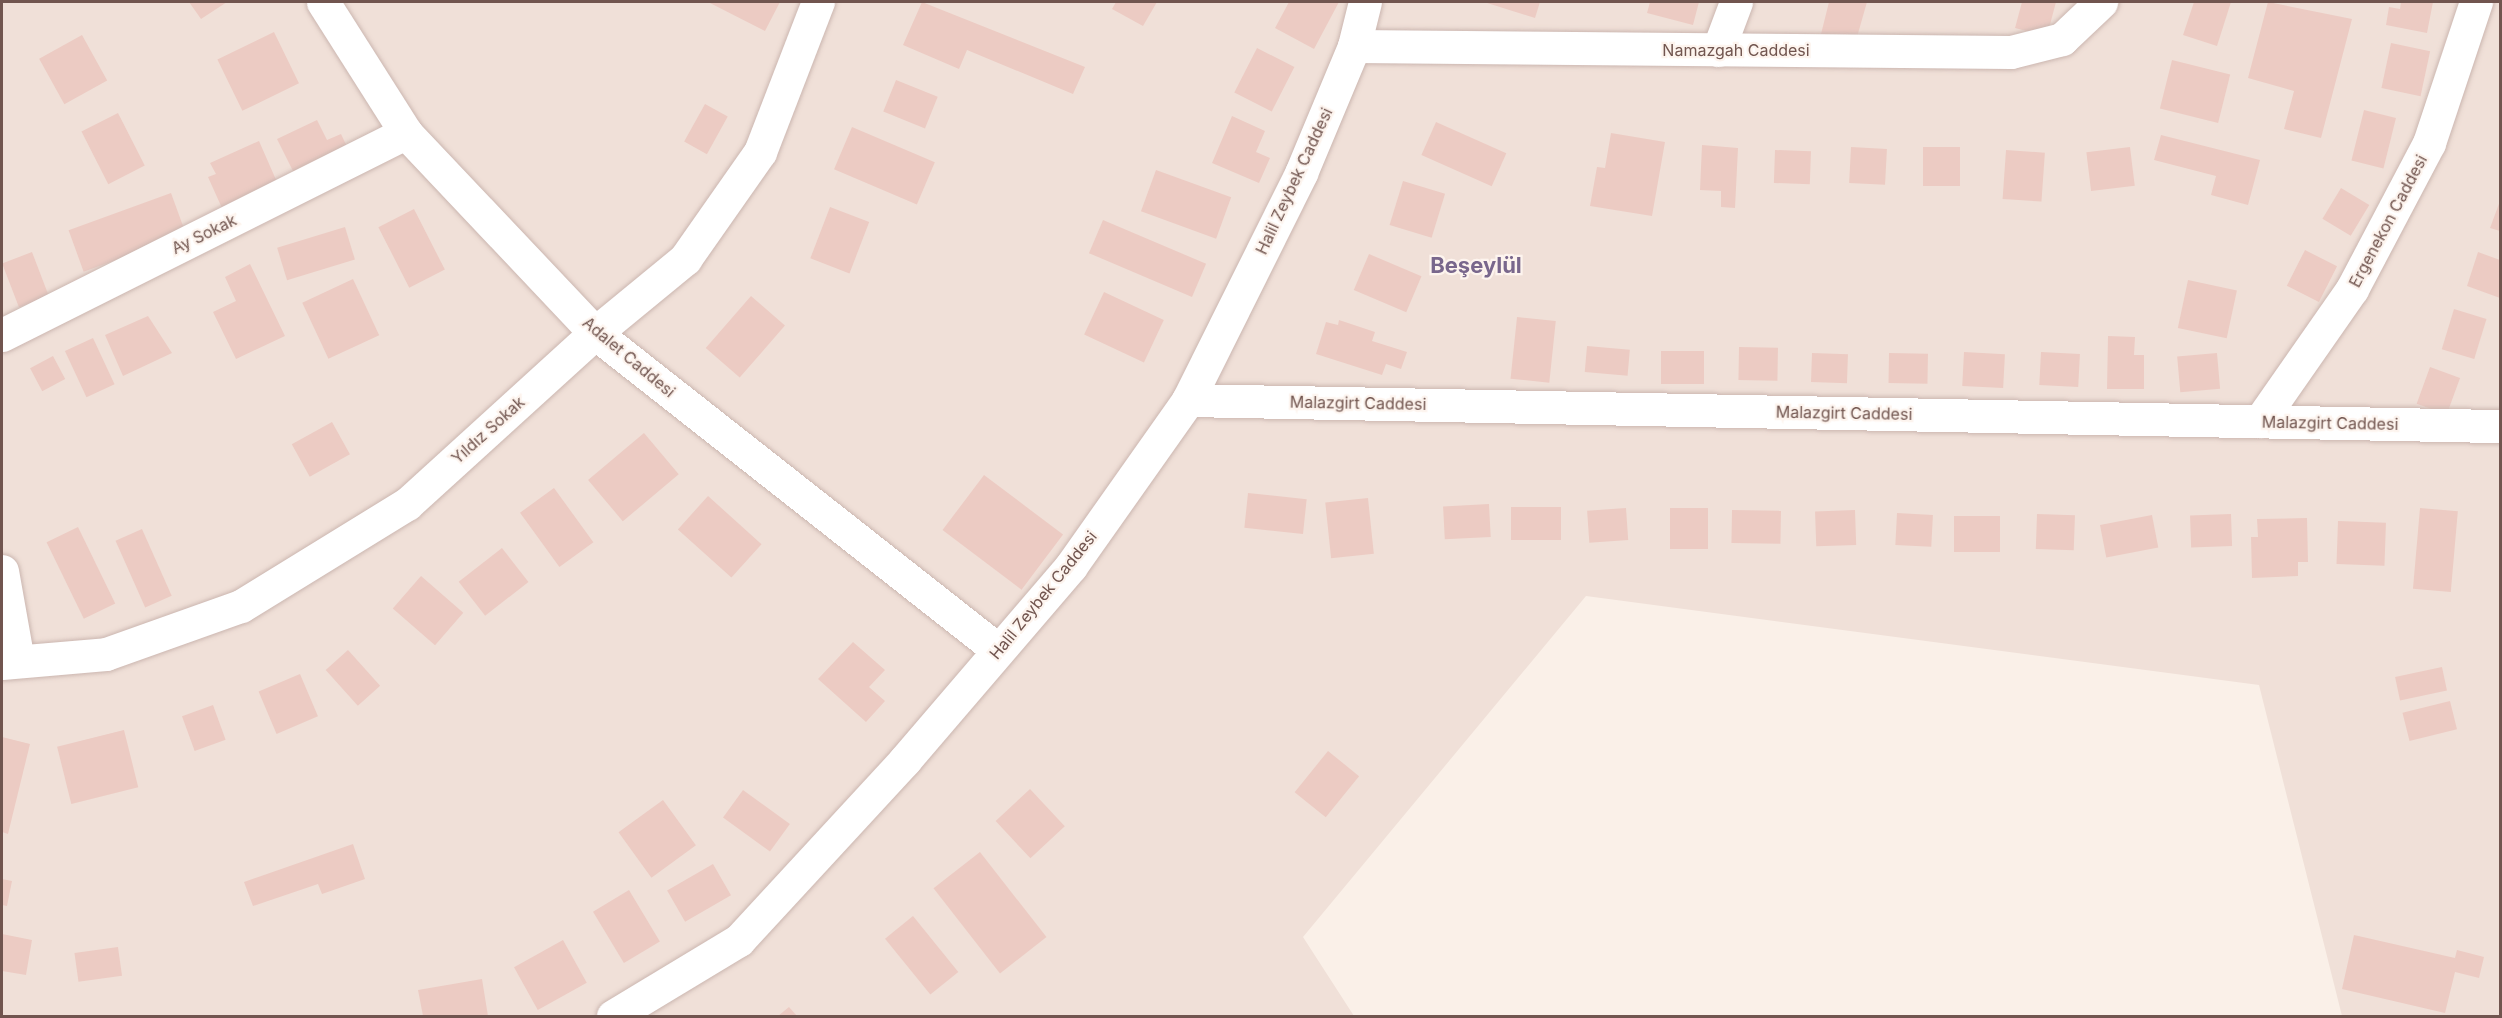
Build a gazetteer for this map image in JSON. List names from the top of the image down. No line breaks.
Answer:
{"streets":{"street":["Namazgah Caddesi","Halil Zeybek Caddesi","Ergenekon Caddesi","Ay Sokak","Adalet Caddesi","Malazgirt Caddesi","Yıldız Sokak"]},"crossings":[["Namazgah Caddesi","Halil Zeybek Caddesi"],["Halil Zeybek Caddesi","Adalet Caddesi"],["Halil Zeybek Caddesi","Malazgirt Caddesi"],["Ergenekon Caddesi","Malazgirt Caddesi"],["Ay Sokak","Adalet Caddesi"],["Adalet Caddesi","Yıldız Sokak"]],"districts":["Beşeylül"]}
